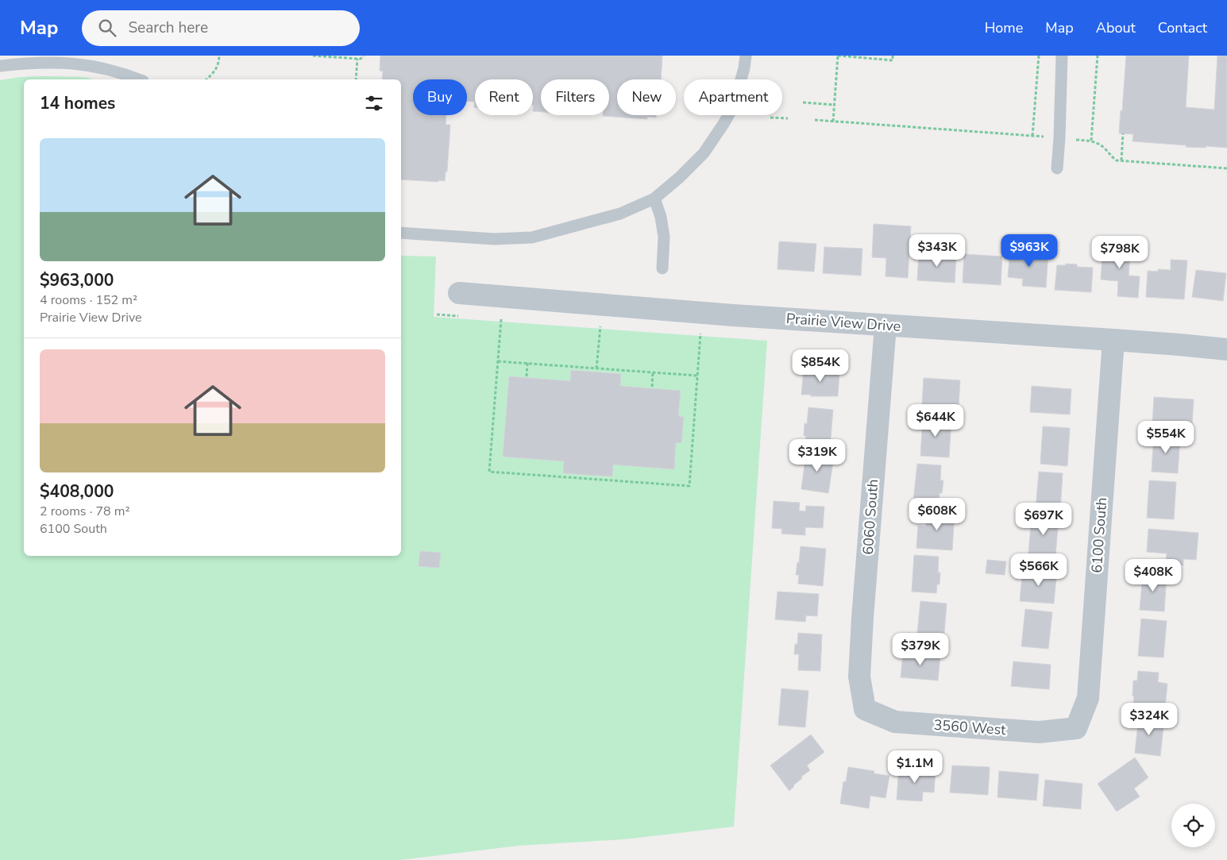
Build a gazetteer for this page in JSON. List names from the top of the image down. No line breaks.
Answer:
{"streets":{"street":["Prairie View Drive","6060 South","6100 South","3560 West"]},"crossings":[["Prairie View Drive","6060 South"],["Prairie View Drive","6100 South"],["6060 South","3560 West"],["6100 South","3560 West"]],"page":{"header":"Map","search":"Search here","nav":["Home","Map","About","Contact"],"chip":["Buy","Rent","Filters","New","Apartment"],"heading":"14 homes","list":[{"name":"$963,000","note":"4 rooms · 152 m² · Prairie View Drive"},{"name":"$408,000","note":"2 rooms · 78 m² · 6100 South"}],"price":["$343K","$963K","$798K","$854K","$644K","$554K","$319K","$608K","$697K","$566K","$408K","$379K","$324K","$1.1M"]}}
